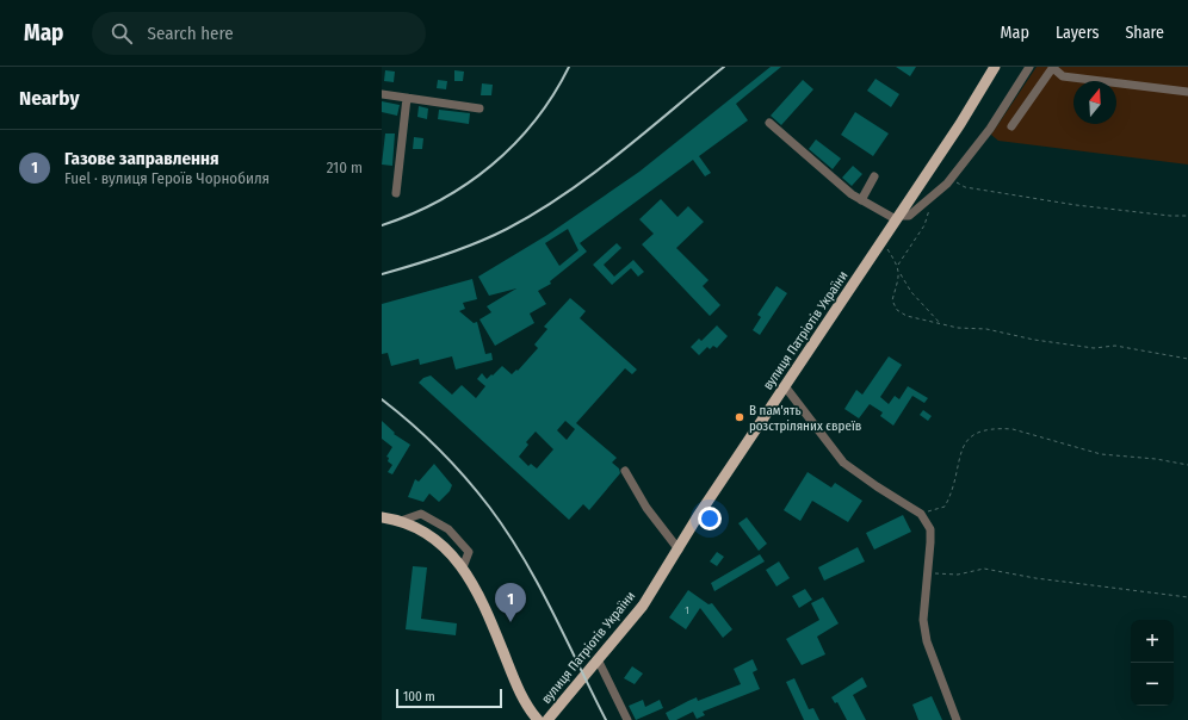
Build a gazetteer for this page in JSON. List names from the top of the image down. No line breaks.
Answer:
{"streets":{"main road":["вулиця Патріотів України"]},"places":["В пам'ять розстріляних євреїв"],"house_numbers":["1"],"scale_bar":"100 m","north":"top","page":{"header":"Map","search":"Search here","nav":["Map","Layers","Share"],"heading":"Nearby","list":[{"mark":"1","name":"Газове заправлення","note":"Fuel · вулиця Героїв Чорнобиля","value":"210 m"}],"pins":"1","map_buttons":["+","−"],"scale":"100 m"}}
